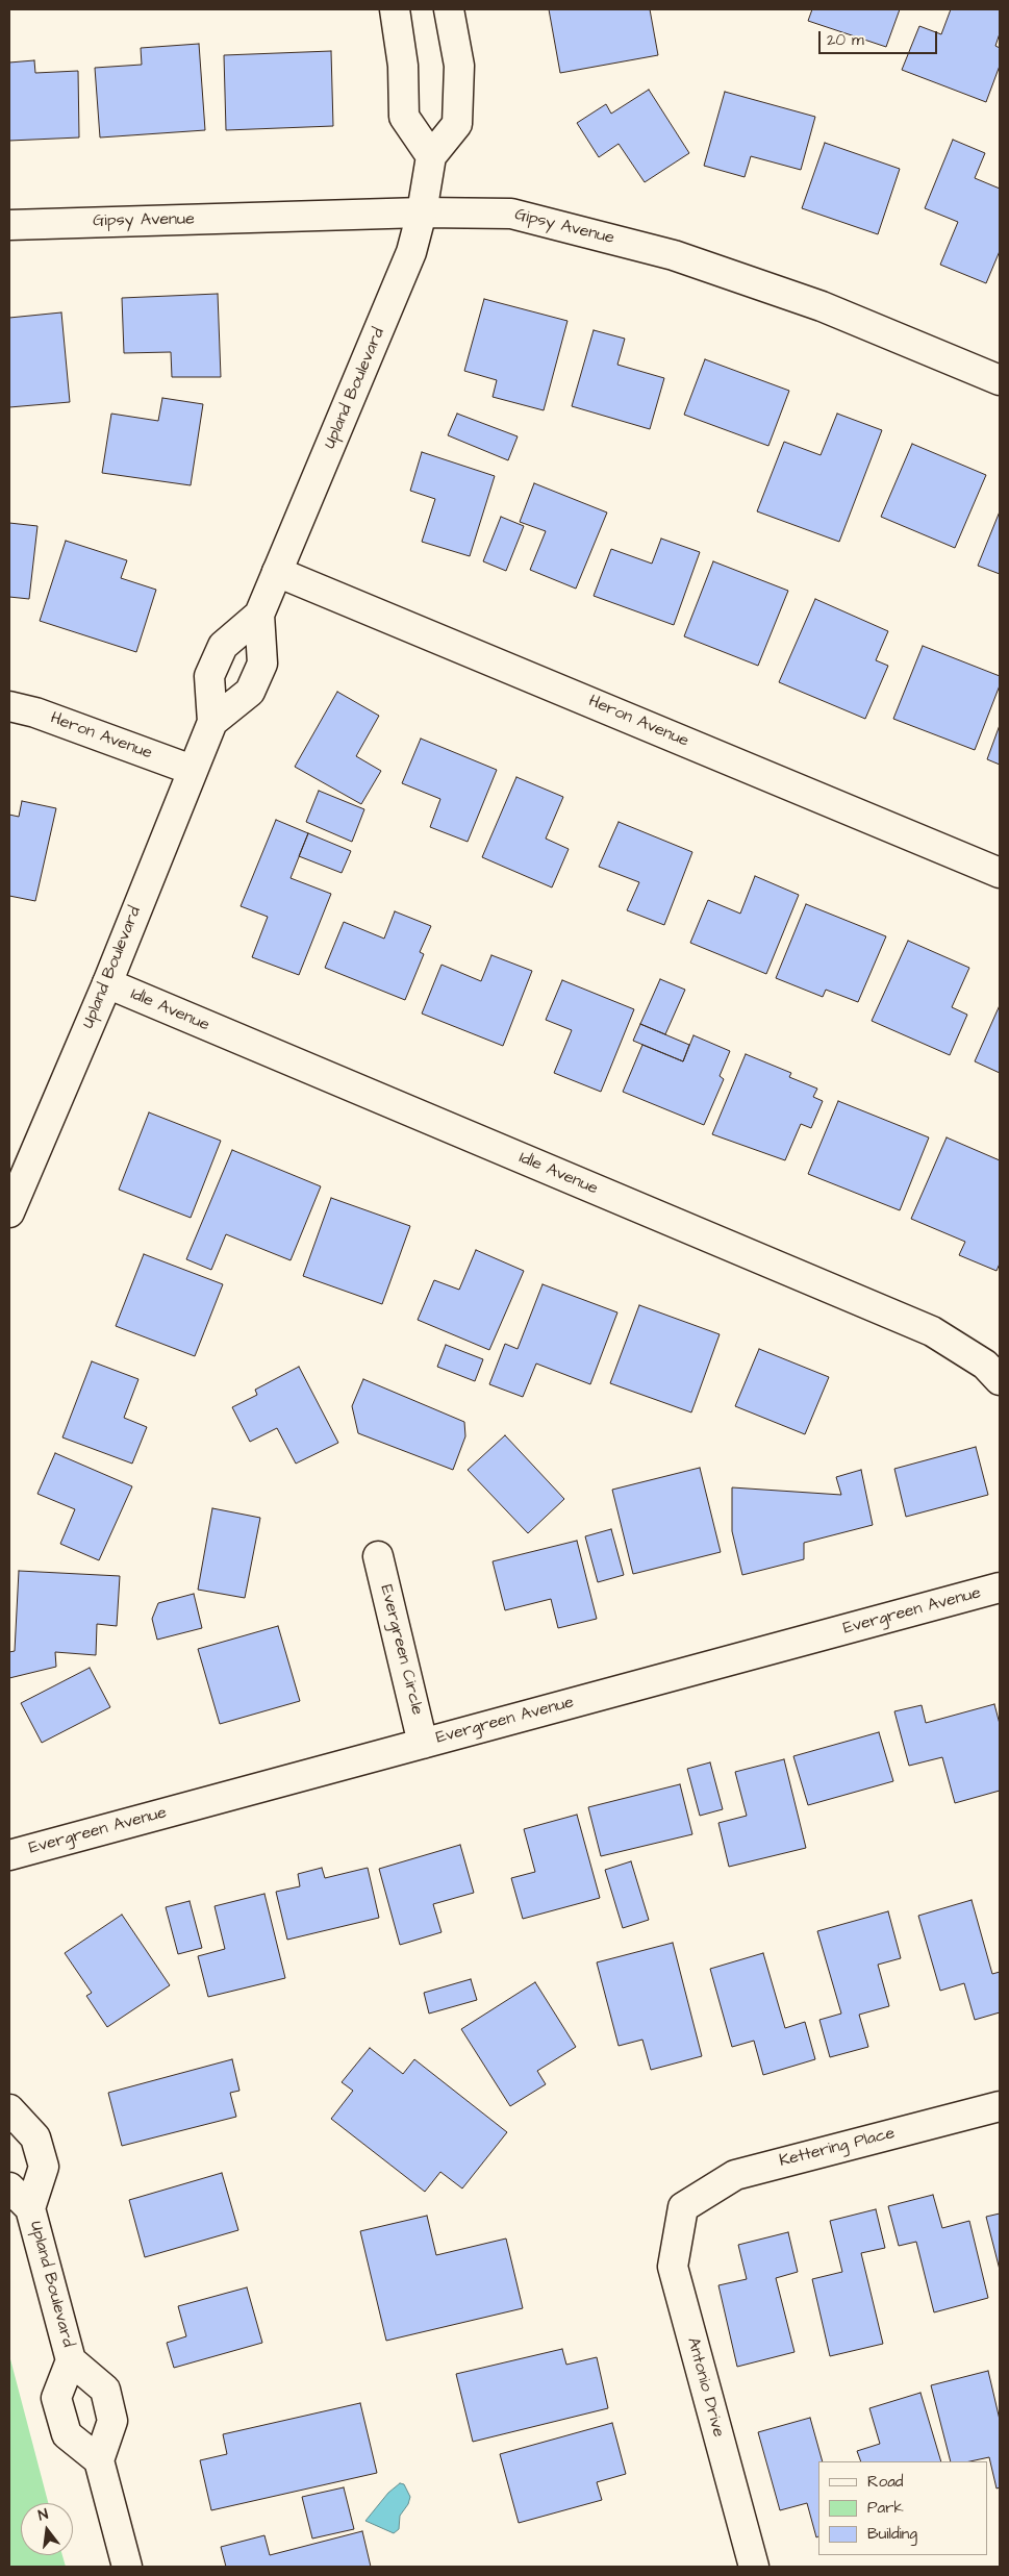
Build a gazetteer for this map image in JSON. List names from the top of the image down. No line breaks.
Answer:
{"streets":{"street":["Gipsy Avenue","Upland Boulevard","Heron Avenue","Idle Avenue","Evergreen Avenue","Evergreen Circle","Kettering Place","Antonio Drive"]},"crossings":[["Gipsy Avenue","Upland Boulevard"],["Upland Boulevard","Heron Avenue"],["Upland Boulevard","Idle Avenue"],["Evergreen Avenue","Evergreen Circle"],["Kettering Place","Antonio Drive"]],"legend":["Road","Park","Building"],"scale_bar":"20 m","north":"top"}
